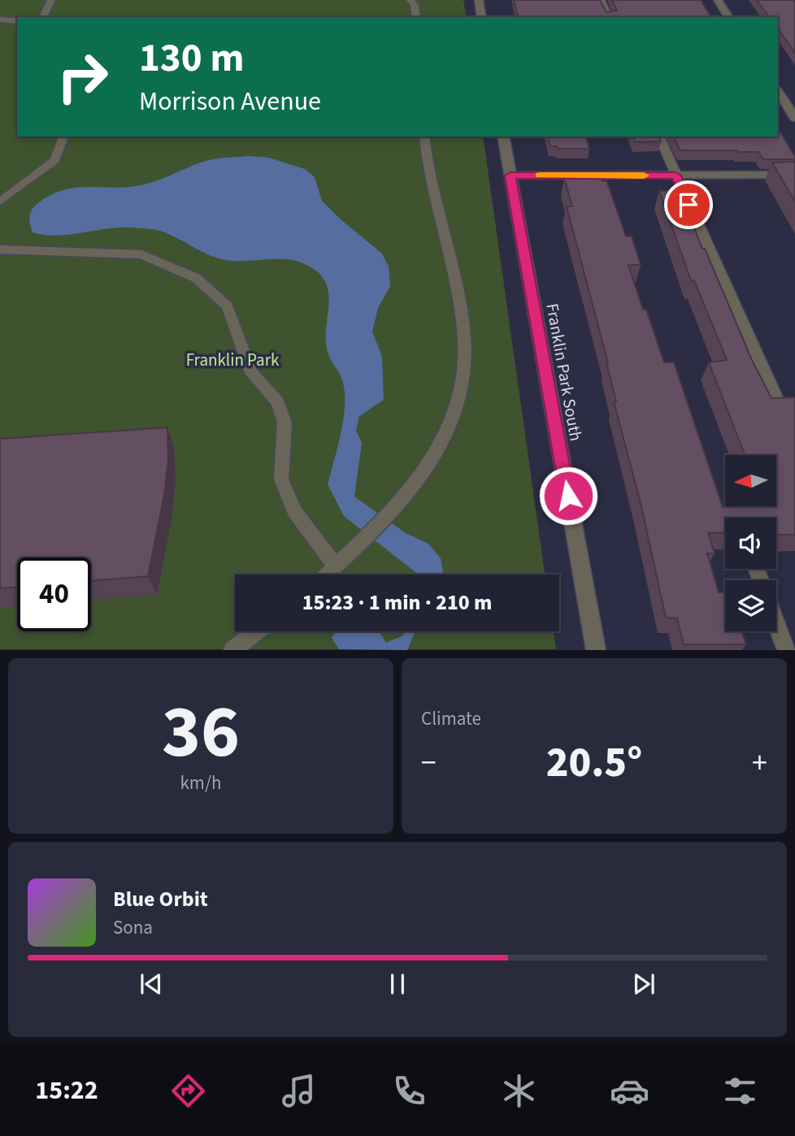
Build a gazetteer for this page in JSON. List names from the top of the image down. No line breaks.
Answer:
{"streets":{"street":["Franklin Park South"]},"parks":["Franklin Park"],"north":"left","page":{"turn":["130 m","Morrison Avenue"],"limit":"40","trip":"15:23 · 1 min · 210 m","tile":[["36","km/h"],"Climate"],"heat":["−","20.5°","+"],"song":["Blue Orbit","Sona"],"tabs":"15:22"}}
